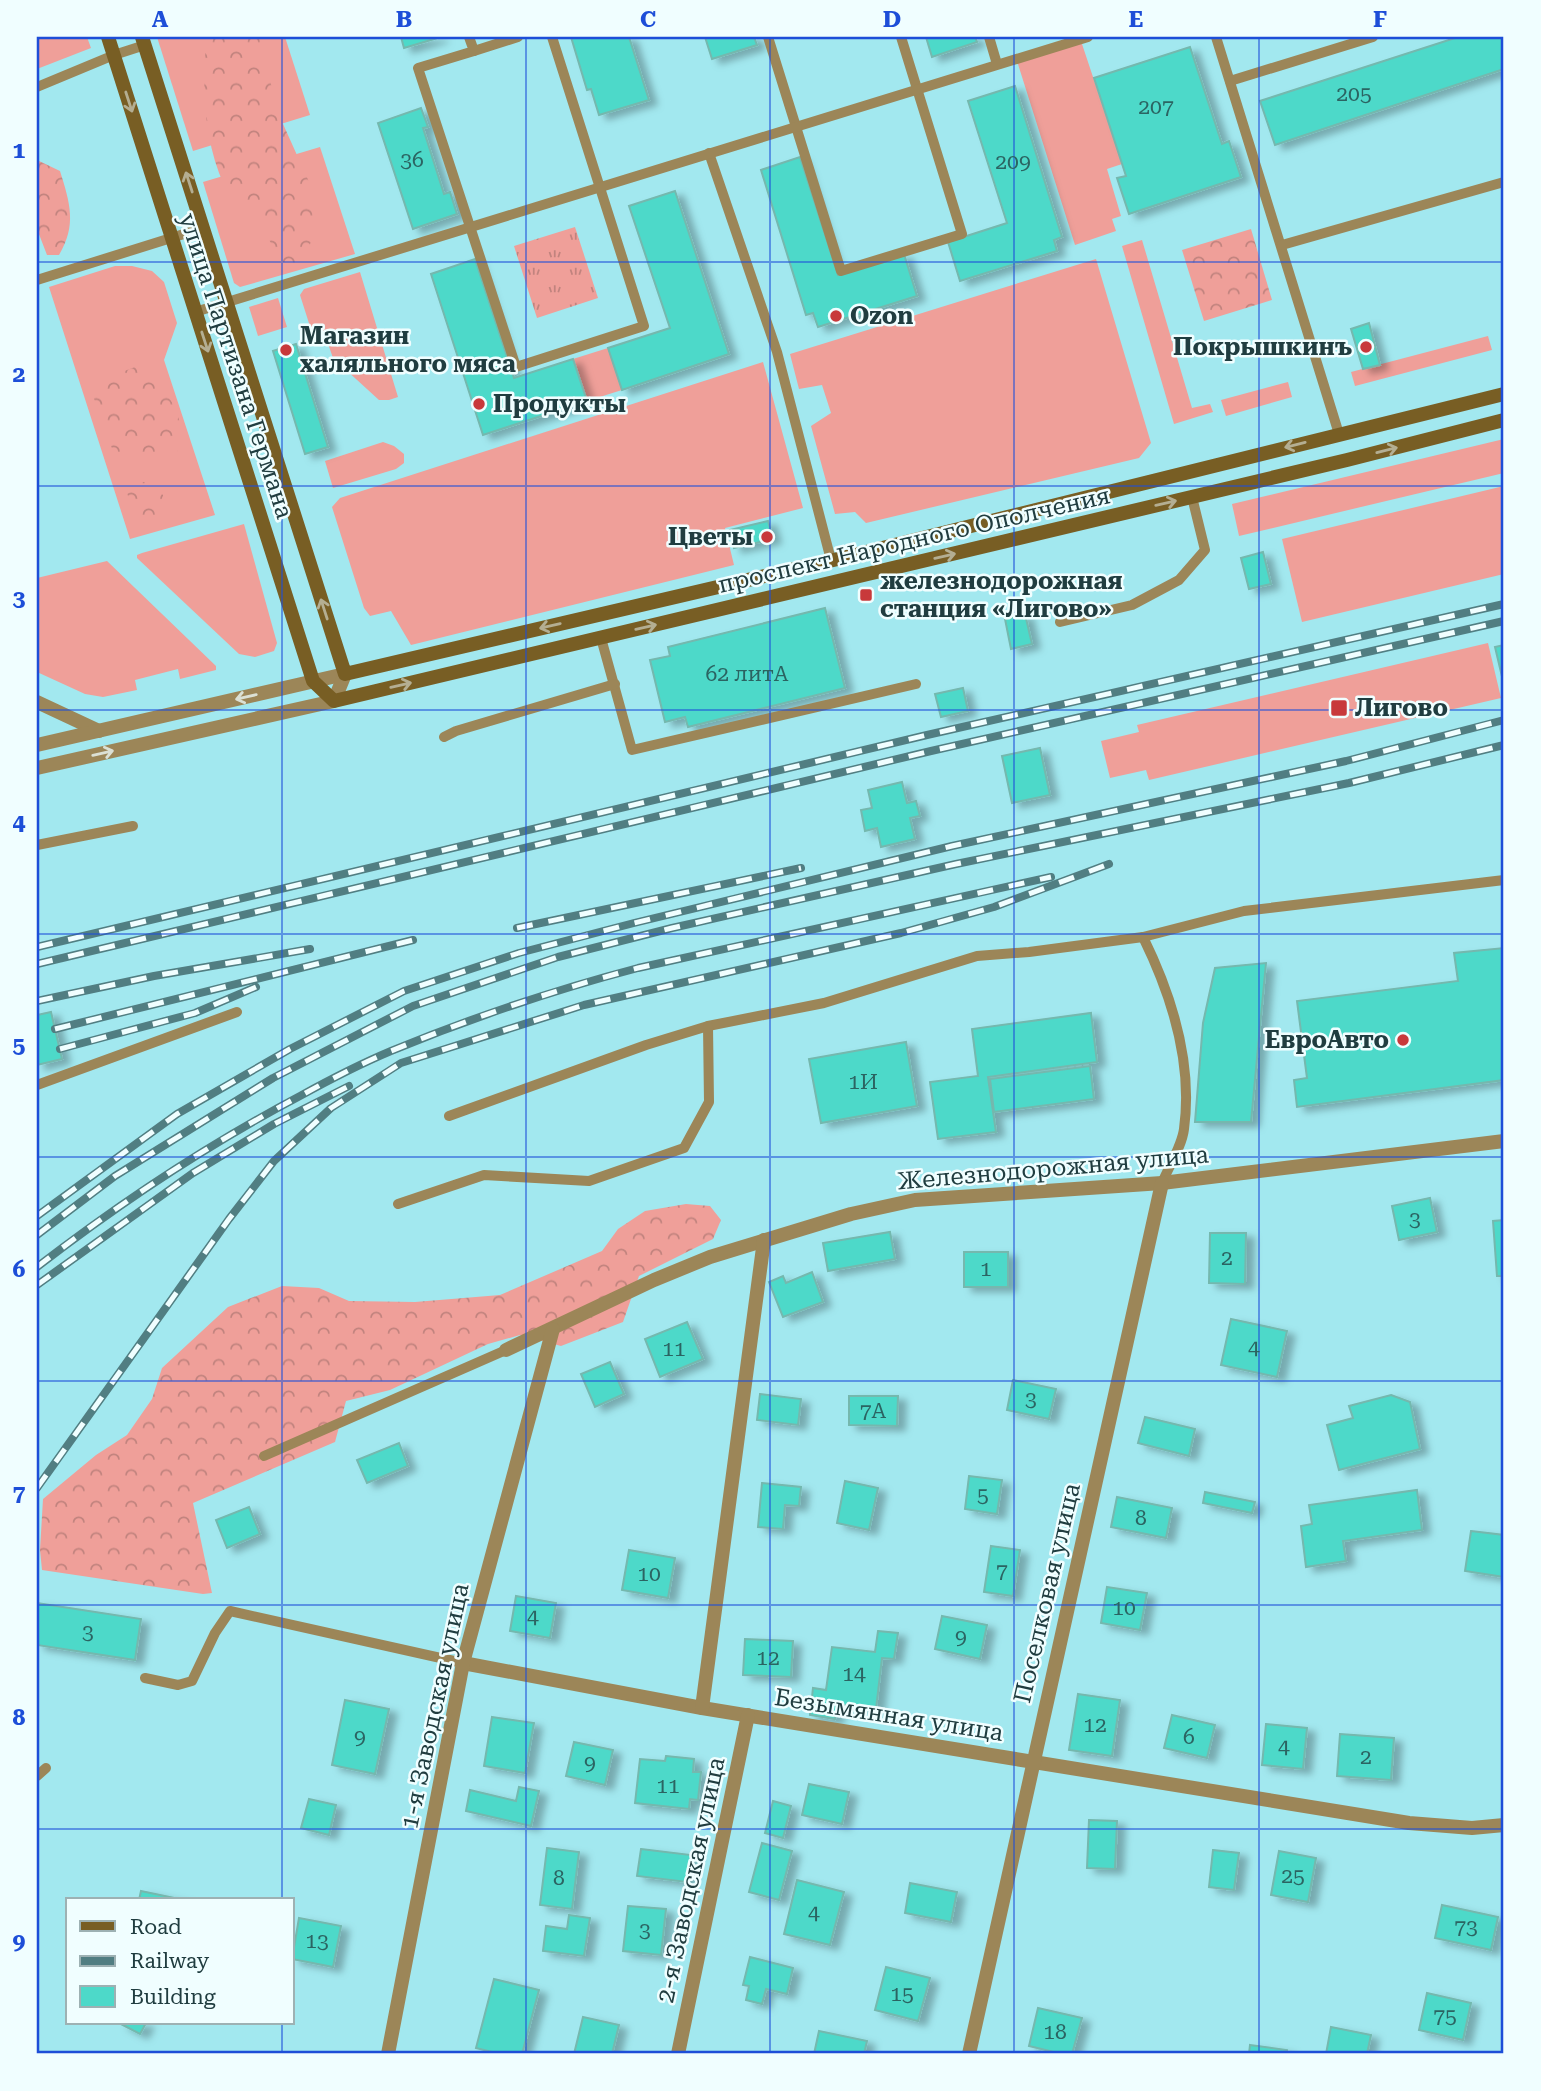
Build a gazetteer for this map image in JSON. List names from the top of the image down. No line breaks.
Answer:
{"streets":{"main road":["улица Партизана Германа","проспект Народного Ополчения"],"street":["Железнодорожная улица","Поселковая улица","1-я Заводская улица","Безымянная улица","2-я Заводская улица"]},"crossings":[["улица Партизана Германа","проспект Народного Ополчения"],["Железнодорожная улица","Поселковая улица"],["Железнодорожная улица","1-я Заводская улица"],["Поселковая улица","Безымянная улица"],["1-я Заводская улица","Безымянная улица"],["Безымянная улица","2-я Заводская улица"]],"places":{"other":["Ozon","Покрышкинъ","Магазин халяльного мяса","Продукты","Цветы","ЕвроАвто"],"transit":["железнодорожная станция «Лигово»","Лигово"]},"house_numbers":["205","207","36","209","62 литА","1И","3","2","1","4","11","3","7А","5","8","7","10","10","4","3","9","12","14","12","9","6","4","2","9","11","25","8","4","73","3","13","15","75","18"],"legend":["Road","Railway","Building"],"grid":{"columns":["A","B","C","D","E","F"],"rows":["1","2","3","4","5","6","7","8","9"]}}
